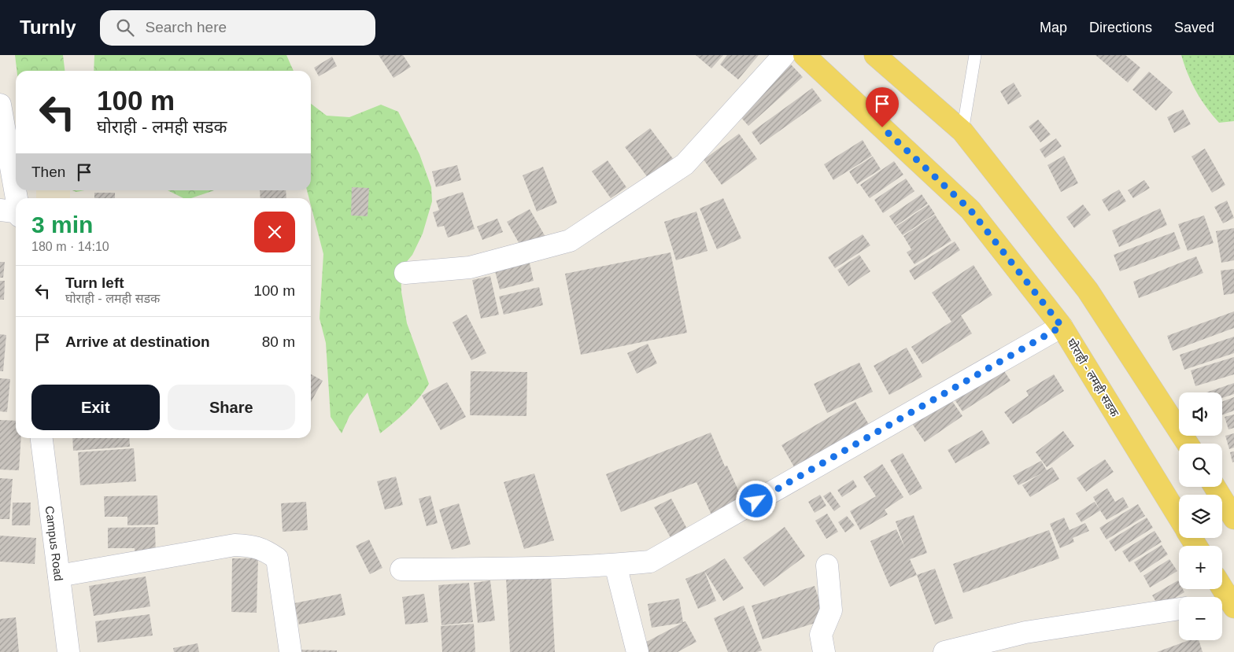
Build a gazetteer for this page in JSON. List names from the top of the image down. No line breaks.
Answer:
{"streets":{"main road":["घोराही - लमही सडक"],"street":["Campus Road"]},"page":{"header":"Turnly","search":"Search here","nav":["Map","Directions","Saved"],"turn":["100 m","घोराही - लमही सडक"],"then":"Then","heading":["3 min","180 m · 14:10"],"list":[{"name":"Turn left","note":"घोराही - लमही सडक","value":"100 m"},{"name":"Arrive at destination","value":"80 m"}],"buttons":["Exit","Share"],"map_buttons":["+","−"]}}
